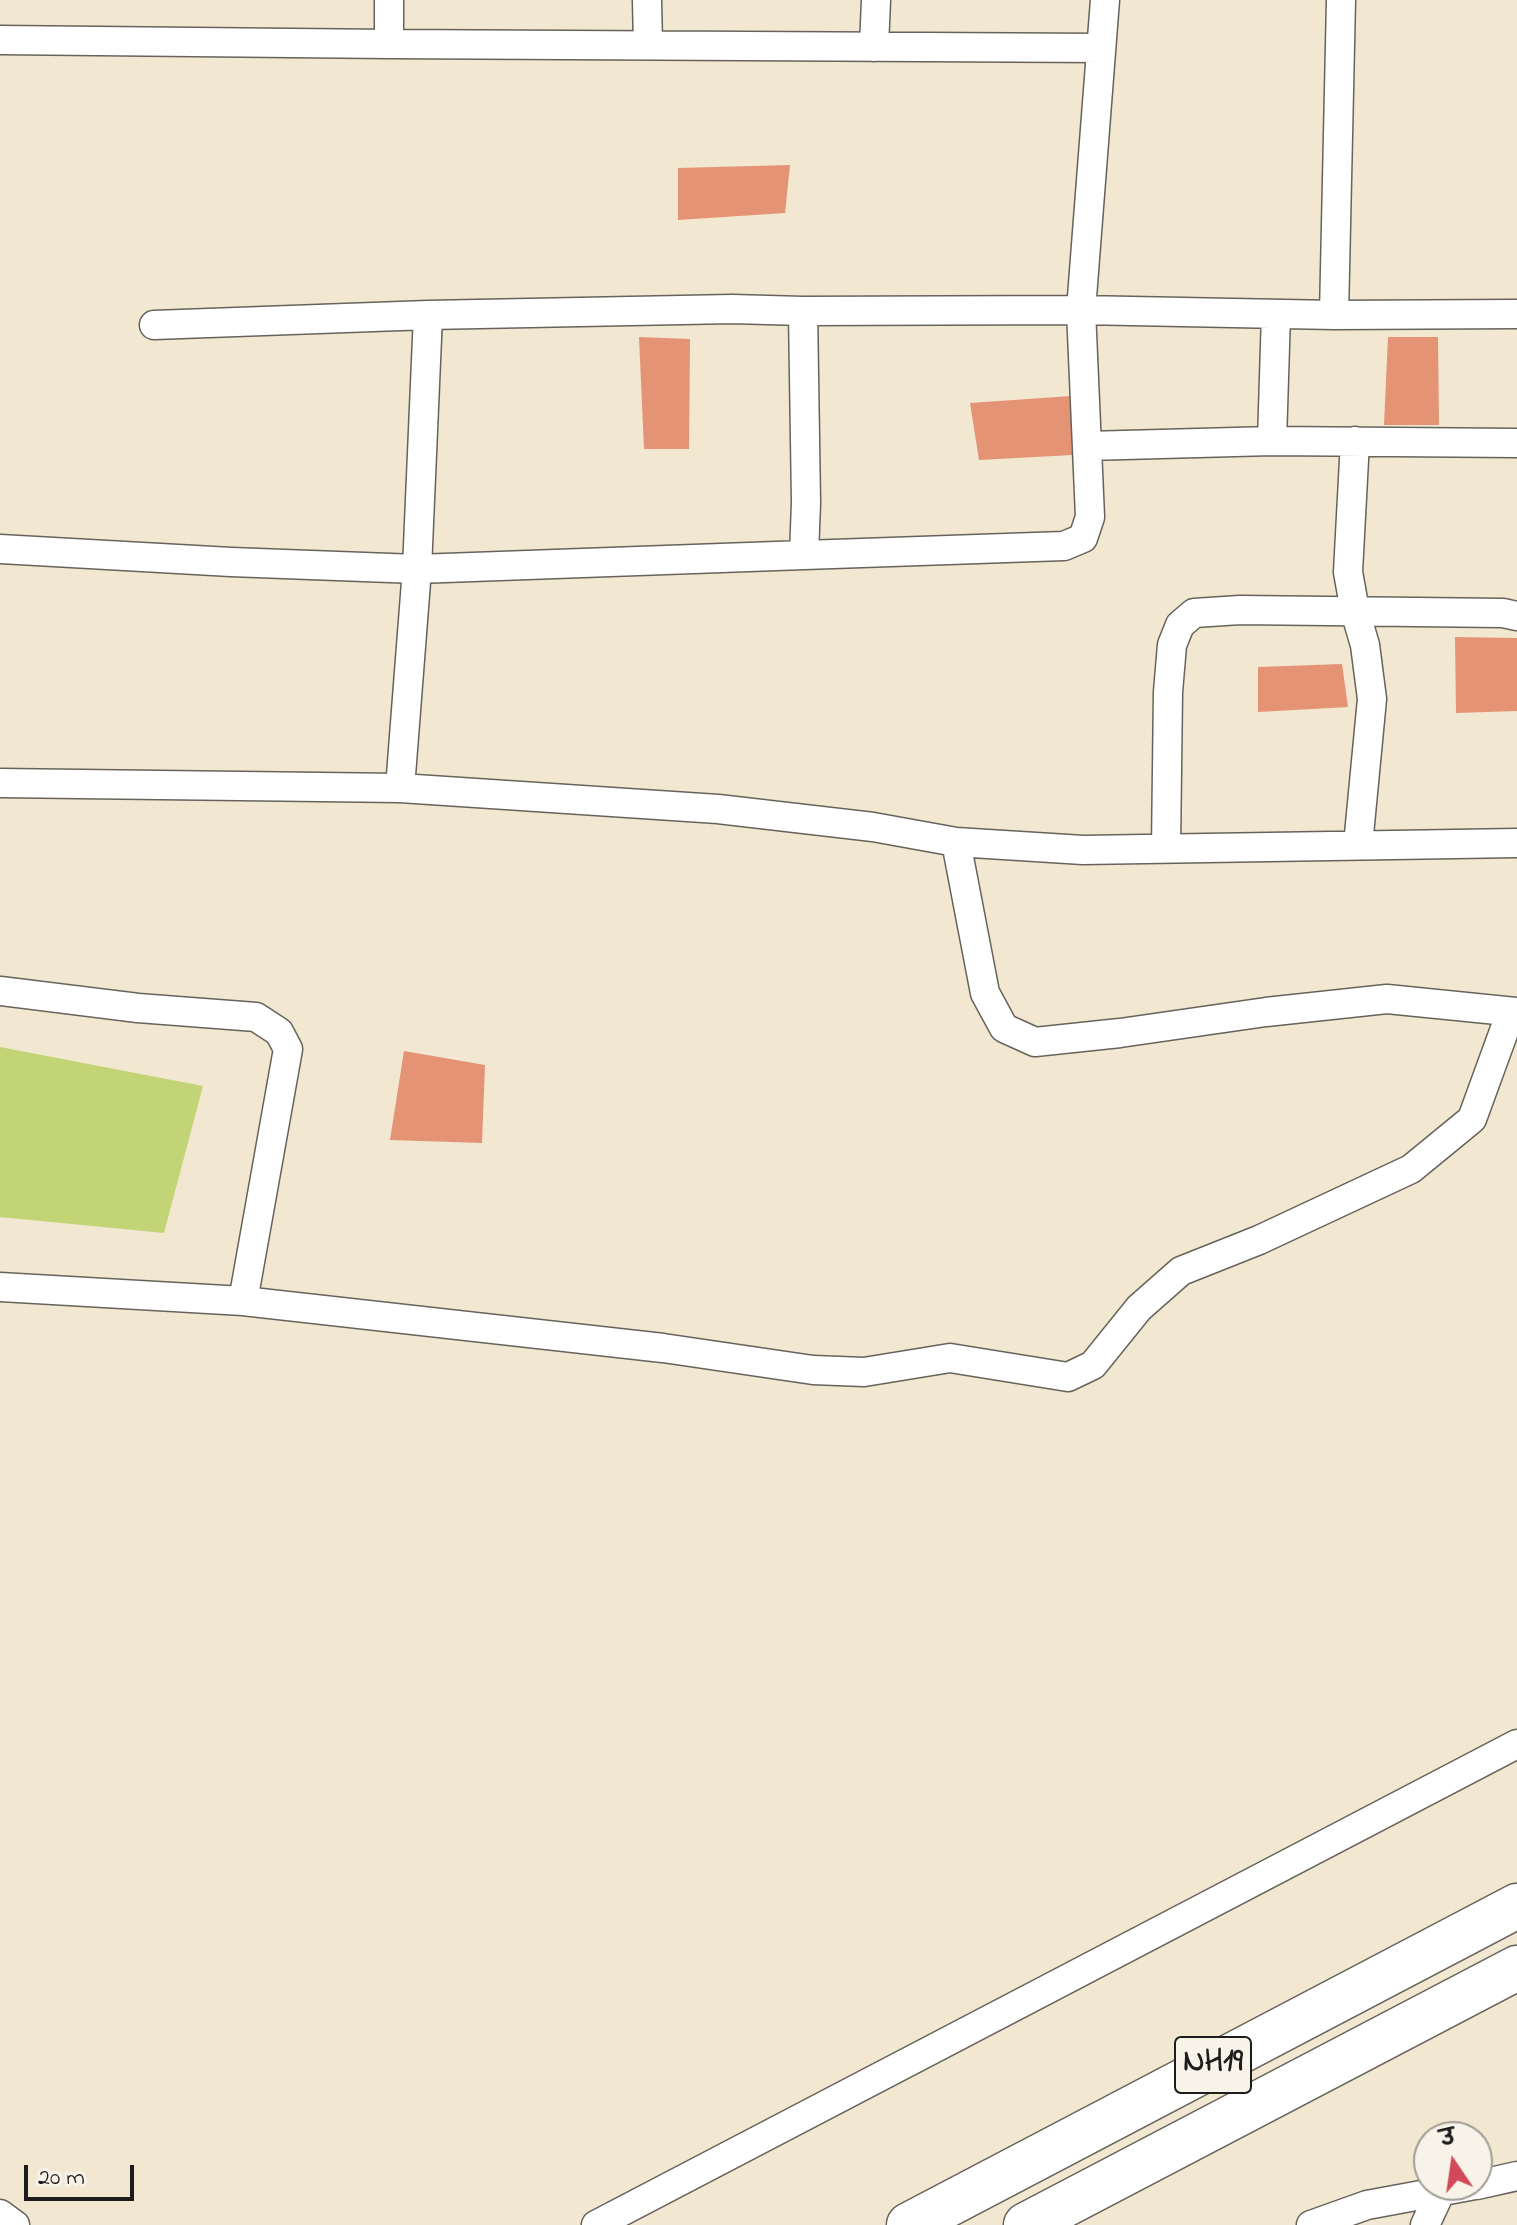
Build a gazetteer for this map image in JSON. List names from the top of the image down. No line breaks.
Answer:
{"streets":{"highway":["NH19"]},"scale_bar":"20 m","north":"top"}
